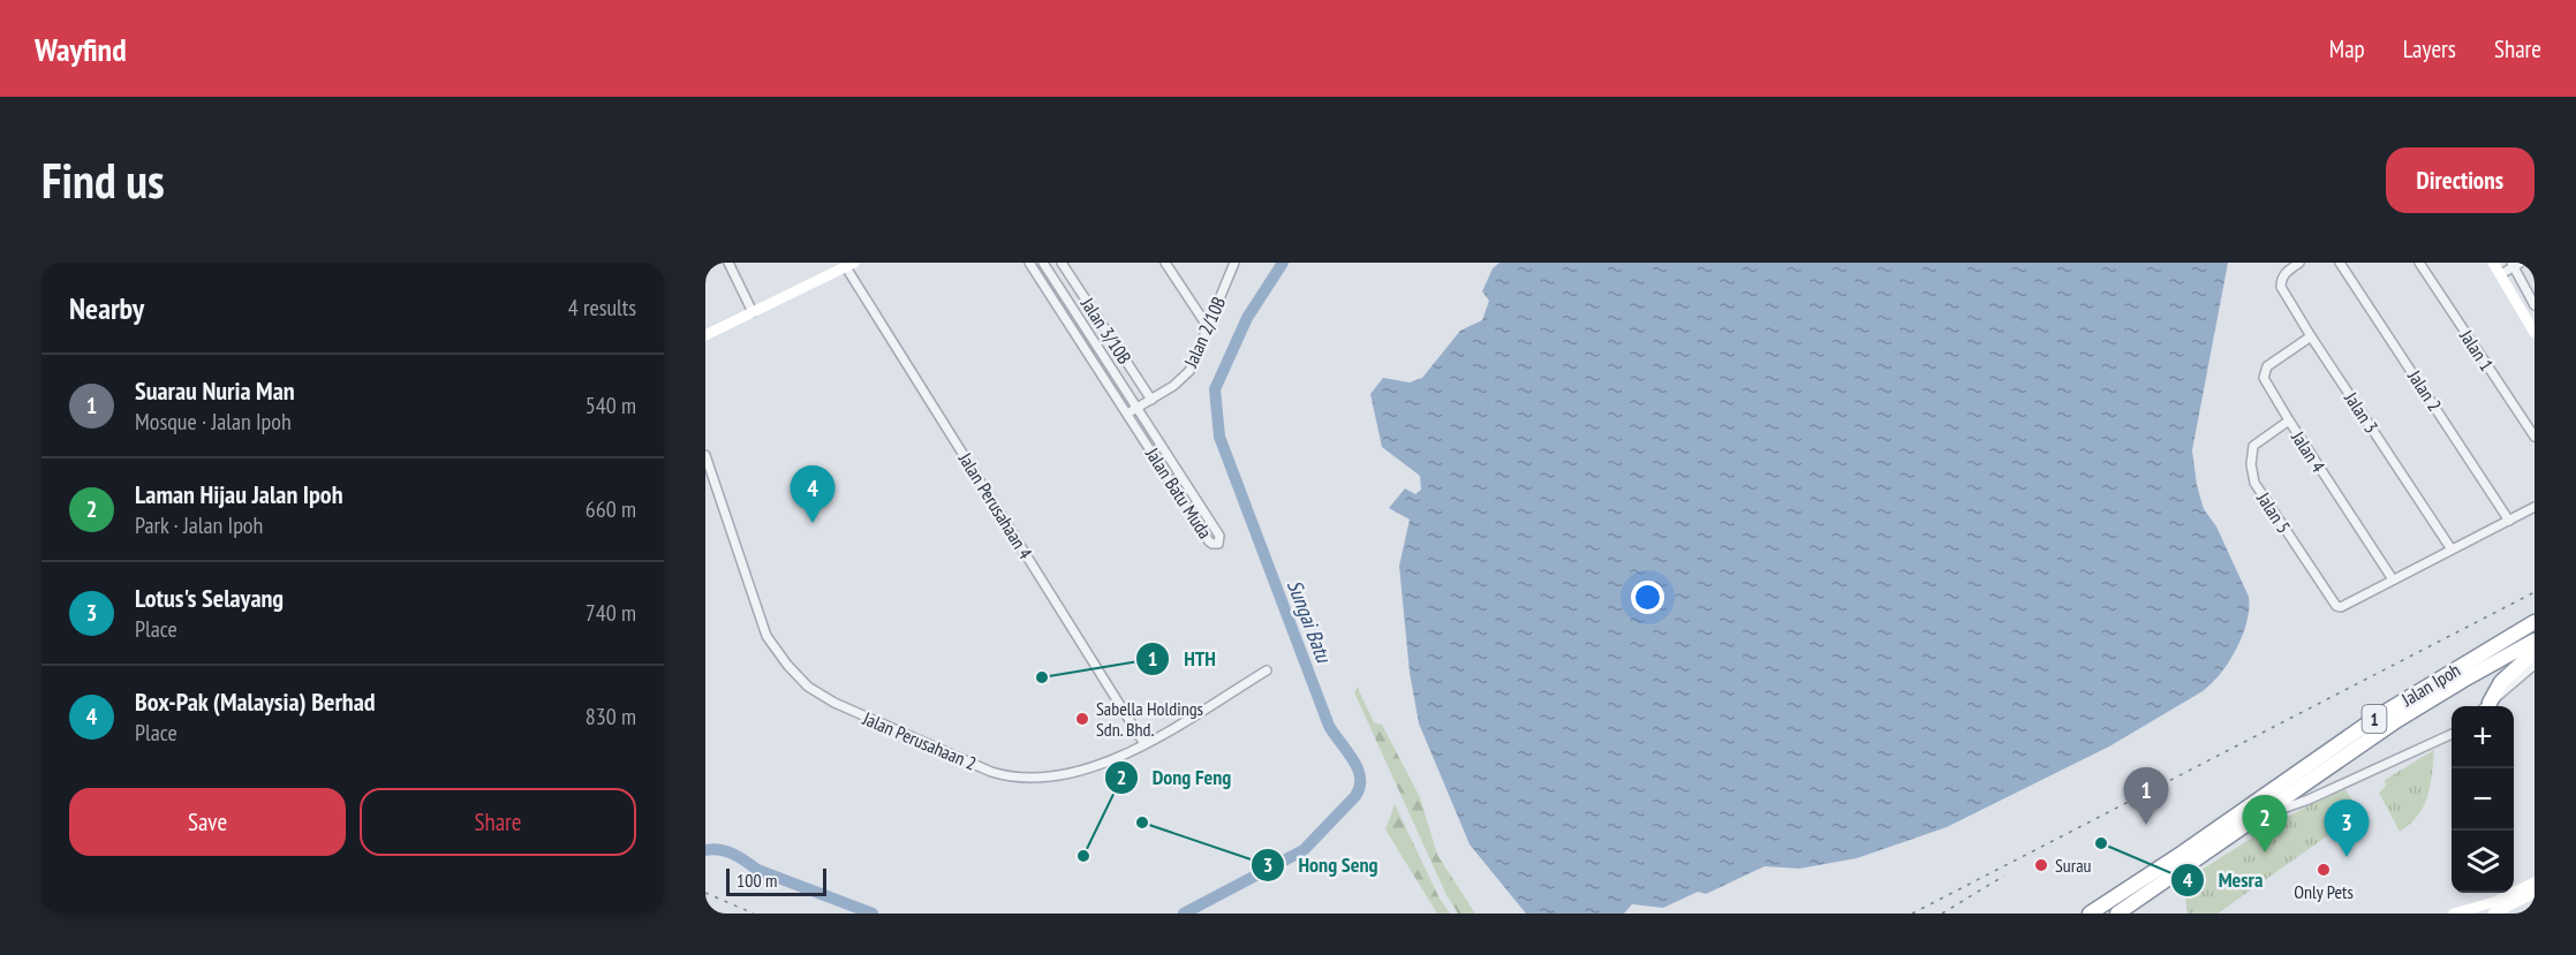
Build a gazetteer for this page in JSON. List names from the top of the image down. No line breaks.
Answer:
{"streets":{"highway":["Jalan Ipoh","1"],"street":["Jalan 3/10B","Jalan 2/10B","Jalan 1","Jalan 2","Jalan 3","Jalan 4","Jalan Batu Muda","Jalan Perusahaan 4","Jalan 5","Jalan Perusahaan 2"]},"crossings":[["Jalan 3/10B","Jalan 2/10B"],["Jalan 2/10B","Jalan Batu Muda"],["Jalan 3","Jalan 4"],["Jalan 4","Jalan 5"],["Jalan Perusahaan 4","Jalan Perusahaan 2"]],"water":["Sungai Batu"],"places":["HTH","Sabella Holdings Sdn. Bhd.","Hong Seng","Mesra","Dong Feng","Surau","Only Pets"],"scale_bar":"100 m","page":{"header":"Wayfind","nav":["Map","Layers","Share"],"buttons":["Directions",["Save","Share"]],"title":"Find us","heading":["Nearby","4 results"],"list":[{"mark":"1","name":"Suarau Nuria Man","note":"Mosque · Jalan Ipoh","value":"540 m"},{"mark":"2","name":"Laman Hijau Jalan Ipoh","note":"Park · Jalan Ipoh","value":"660 m"},{"mark":"3","name":"Lotus's Selayang","note":"Place","value":"740 m"},{"mark":"4","name":"Box-Pak (Malaysia) Berhad","note":"Place","value":"830 m"}],"pins":["4","1","2","3"],"map_buttons":["+","−"],"scale":"100 m"}}
